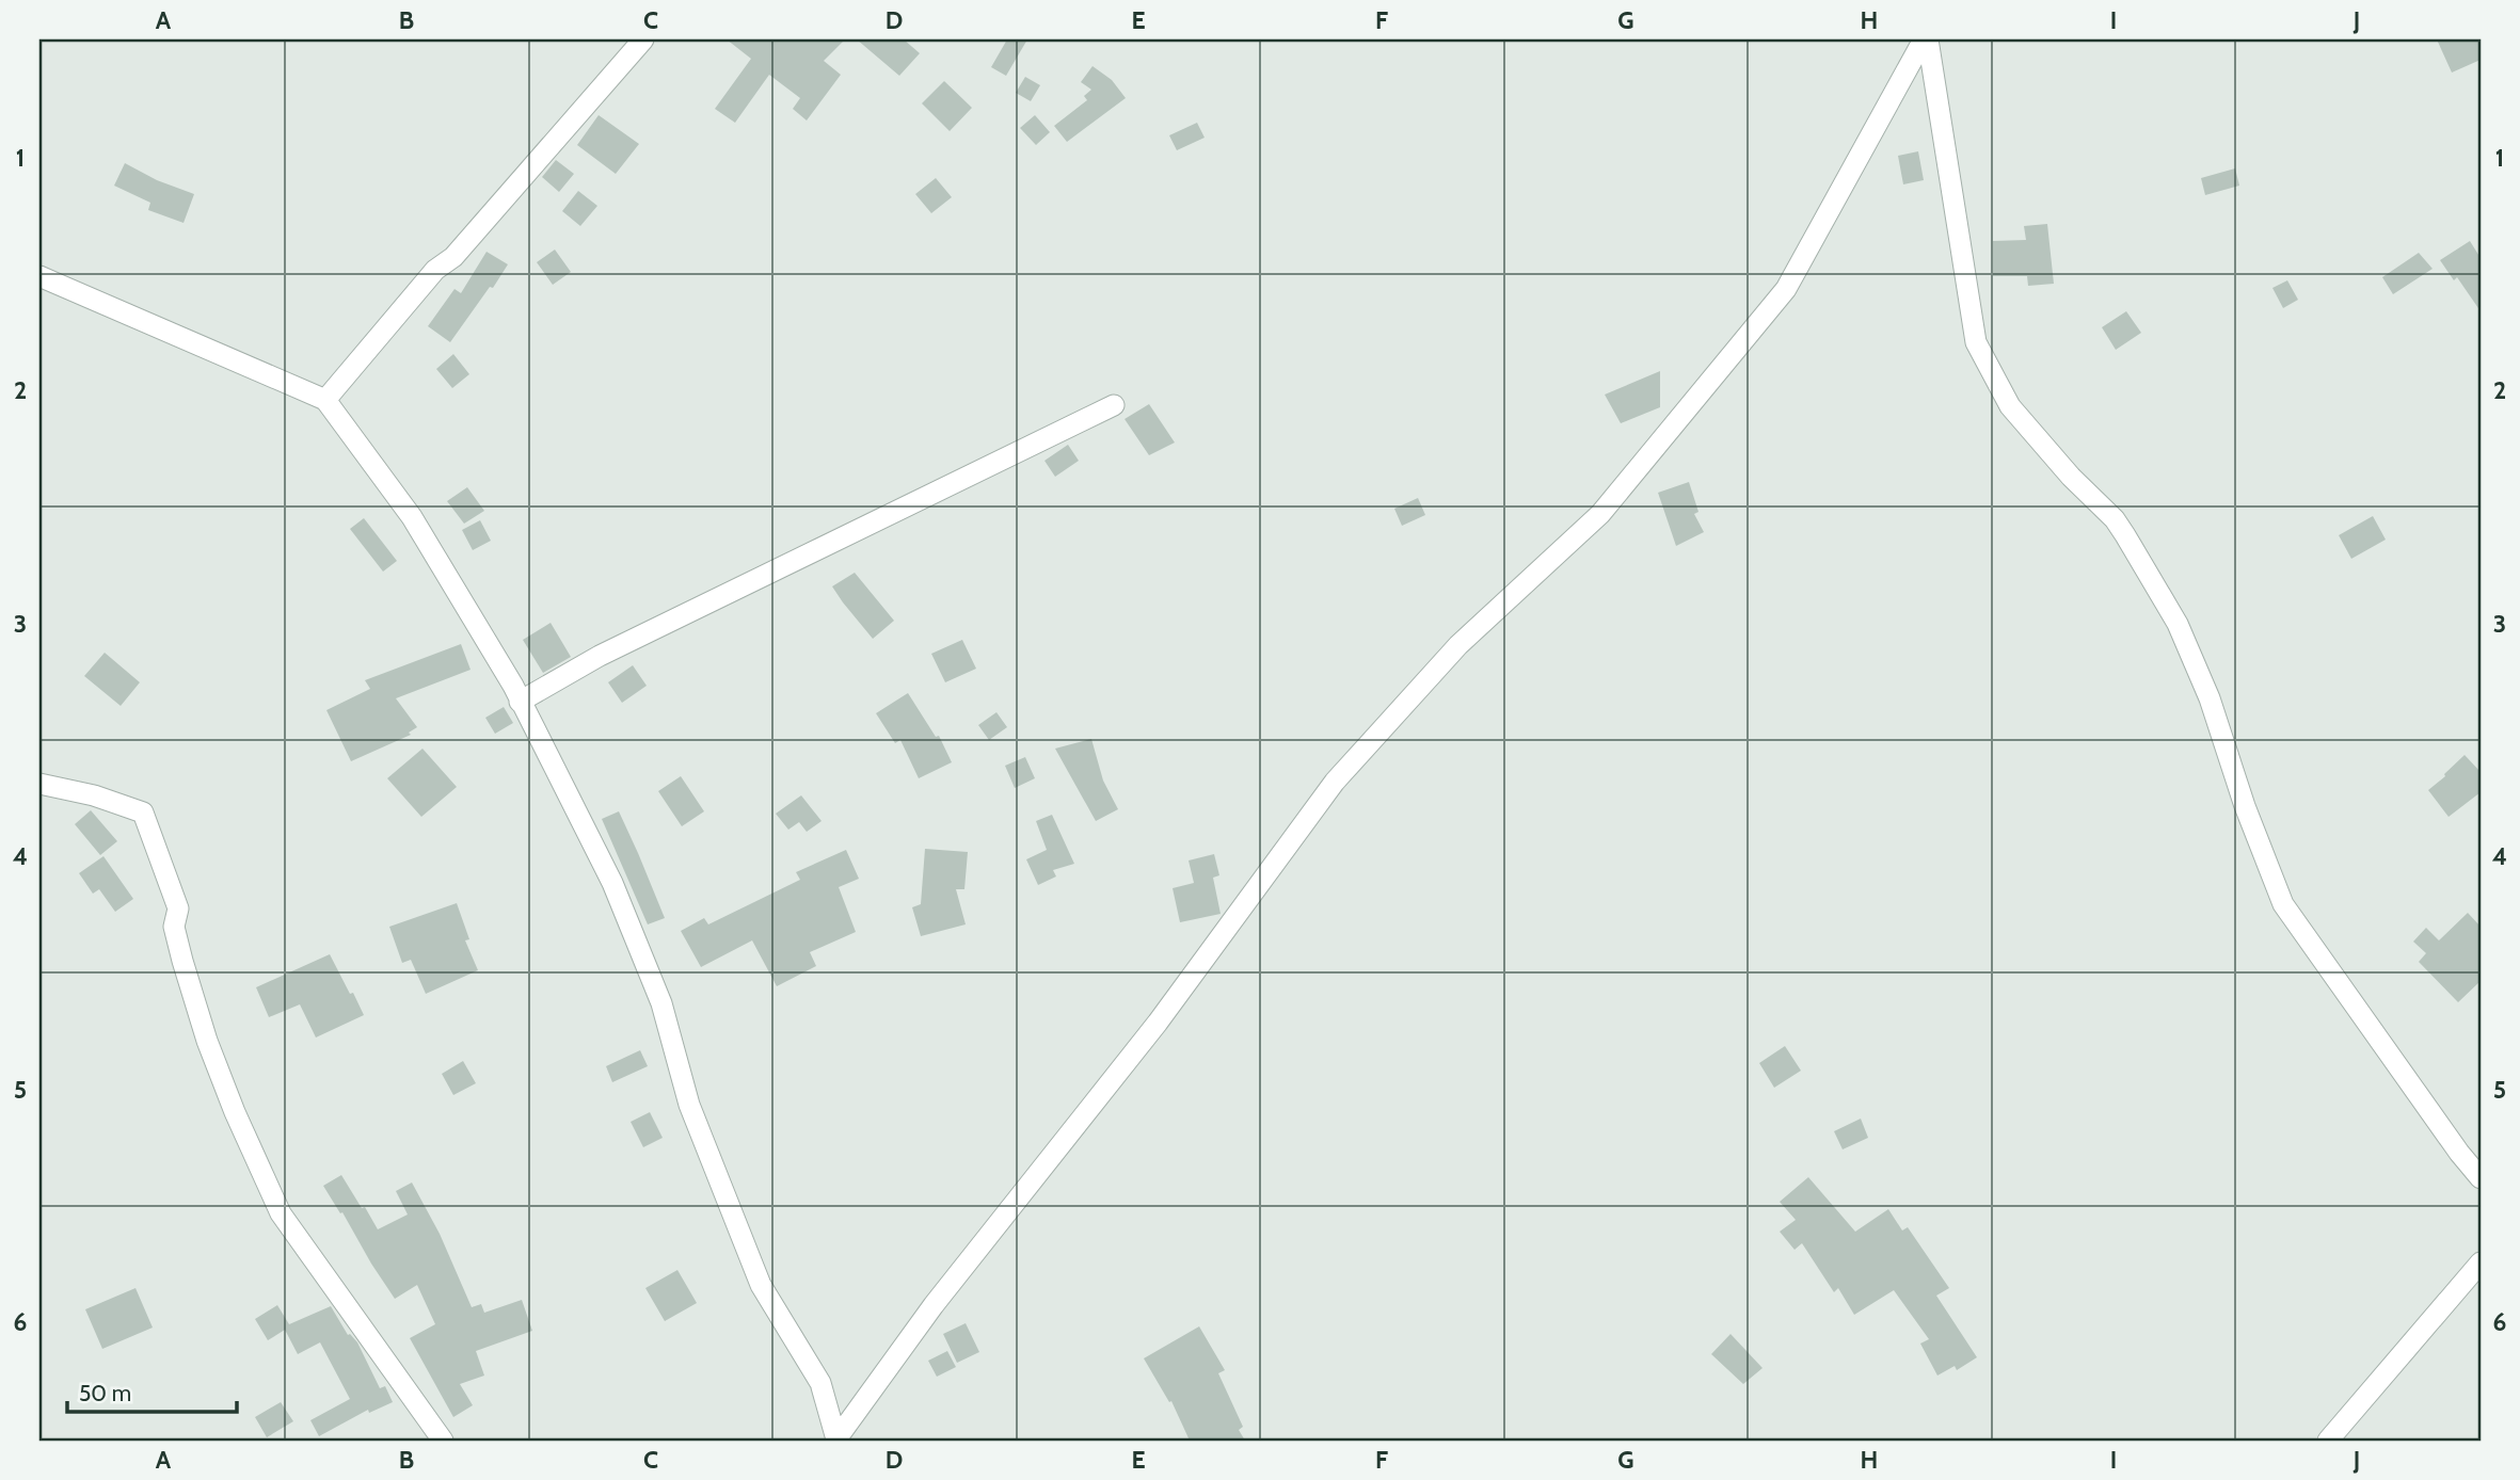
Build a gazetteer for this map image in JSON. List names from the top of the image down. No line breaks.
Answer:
{"scale_bar":"50 m","grid":{"columns":["A","B","C","D","E","F","G","H","I","J"],"rows":["1","2","3","4","5","6"]}}
